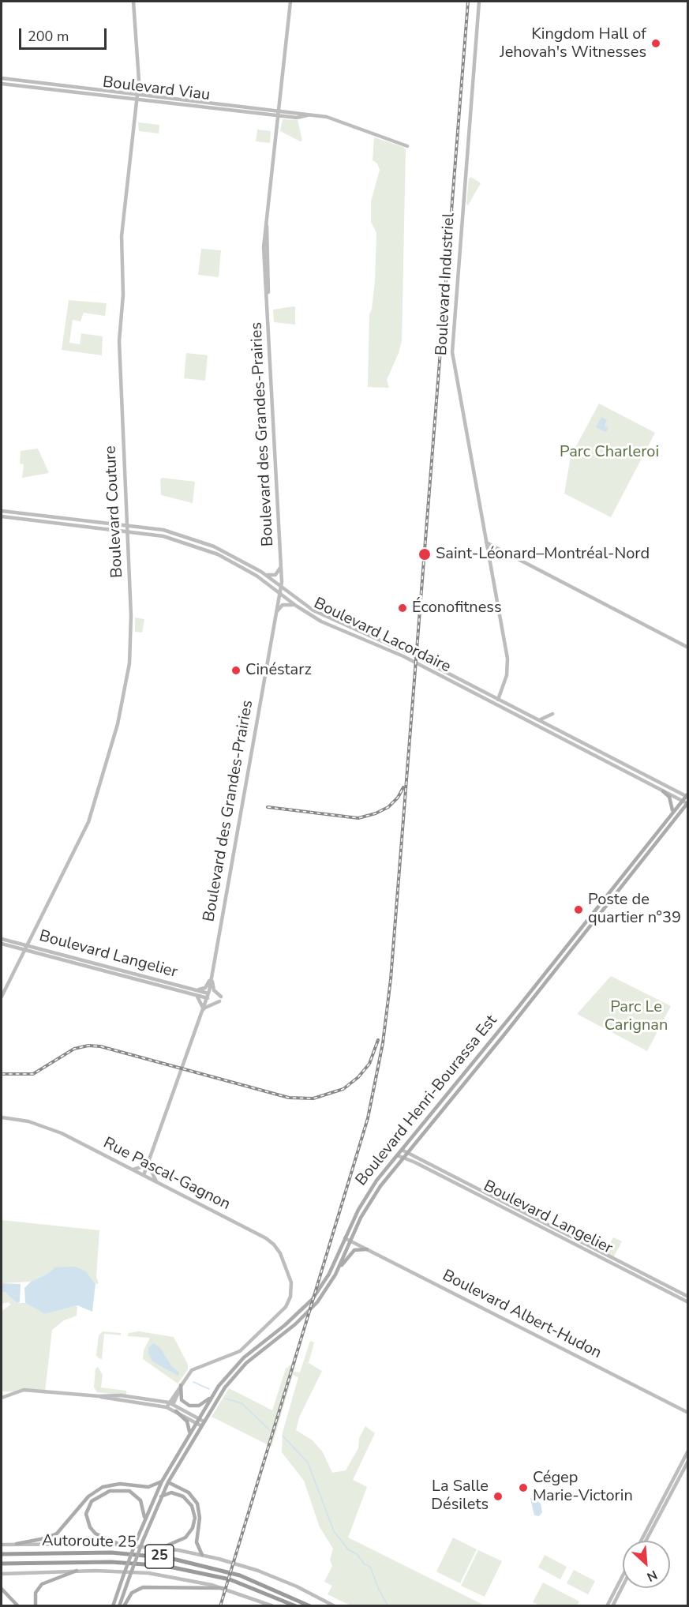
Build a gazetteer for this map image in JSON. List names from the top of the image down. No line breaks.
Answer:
{"streets":{"highway":["Autoroute 25","25"],"main road":["Boulevard Viau","Boulevard Industriel","Boulevard des Grandes-Prairies","Boulevard Couture","Boulevard Lacordaire","Boulevard Langelier","Boulevard Henri-Bourassa Est","Rue Pascal-Gagnon","Boulevard Albert-Hudon"]},"crossings":[["Boulevard Viau","Boulevard des Grandes-Prairies"],["Boulevard Viau","Boulevard Couture"],["Boulevard Industriel","Boulevard Lacordaire"],["Boulevard des Grandes-Prairies","Boulevard Lacordaire"],["Boulevard des Grandes-Prairies","Boulevard Langelier"],["Boulevard des Grandes-Prairies","Rue Pascal-Gagnon"],["Boulevard Couture","Boulevard Lacordaire"],["Boulevard Couture","Boulevard Langelier"],["Boulevard Lacordaire","Boulevard Henri-Bourassa Est"],["Boulevard Langelier","Boulevard Henri-Bourassa Est"],["Boulevard Henri-Bourassa Est","Boulevard Albert-Hudon"]],"parks":["Parc Charleroi","Parc Le Carignan"],"places":["Kingdom Hall of Jehovah's Witnesses","Saint-Léonard–Montréal-Nord","Éconofitness","Cinéstarz","Poste de quartier n°39","Cégep Marie-Victorin","La Salle Désilets"],"scale_bar":"200 m","north":"bottom right"}
